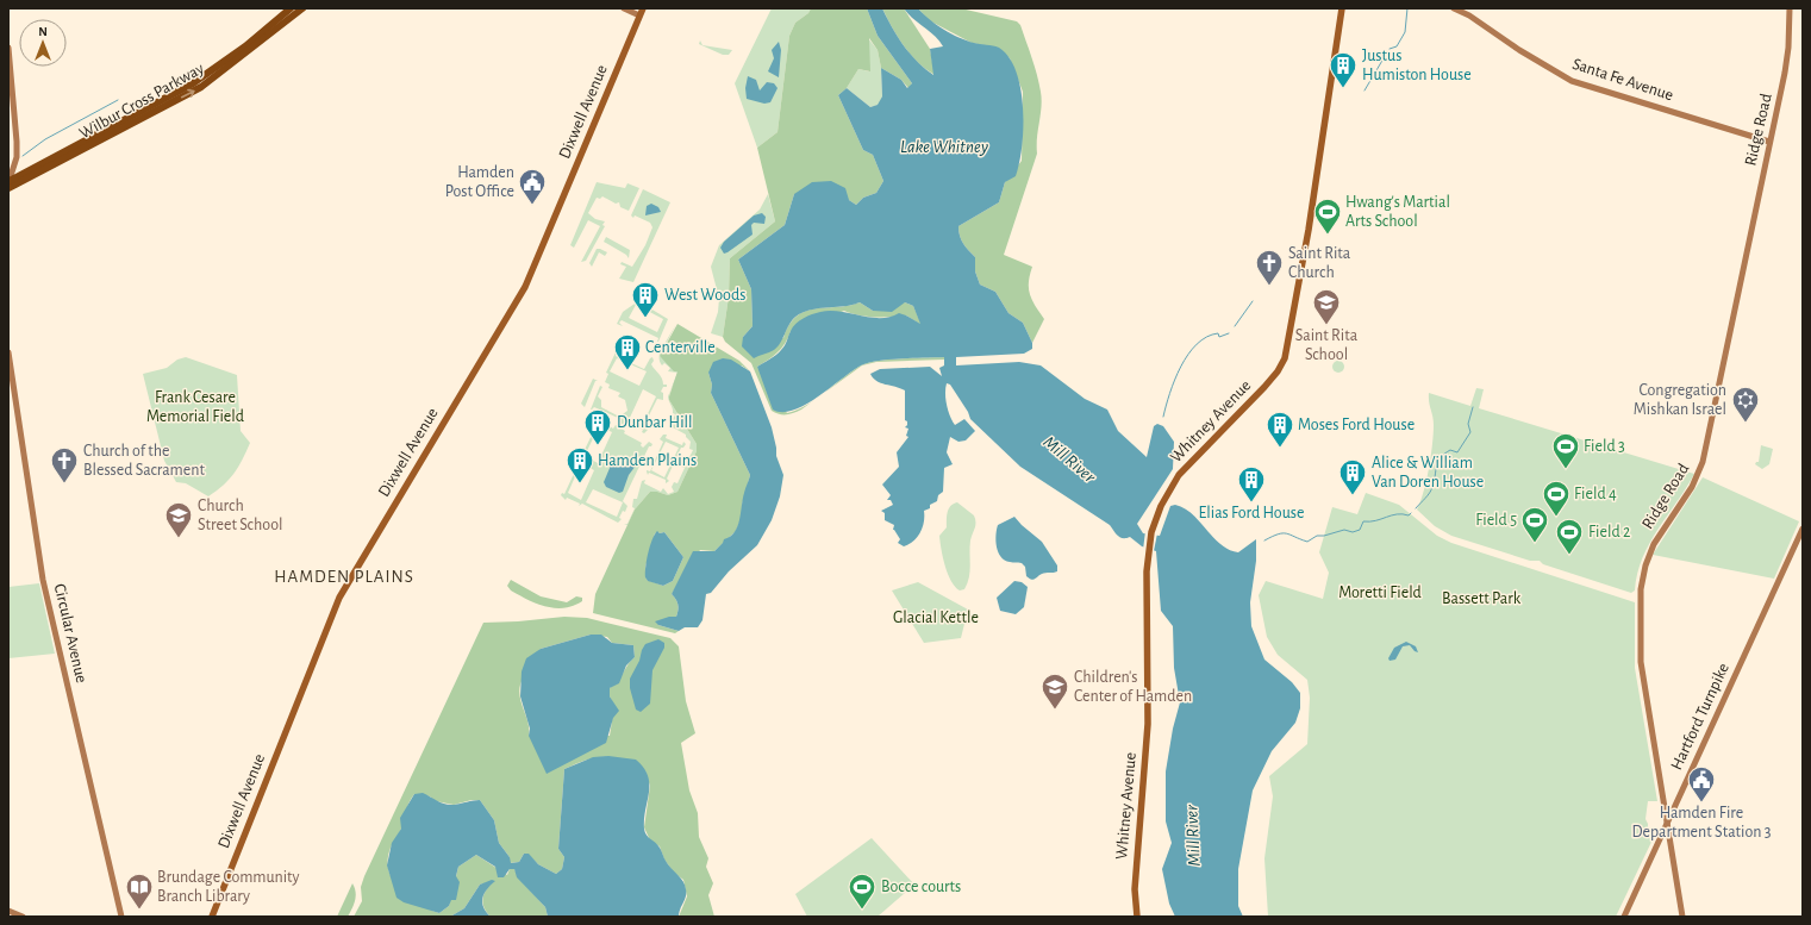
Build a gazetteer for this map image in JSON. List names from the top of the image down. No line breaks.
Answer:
{"streets":{"highway":["Wilbur Cross Parkway"],"main road":["Santa Fe Avenue","Dixwell Avenue","Ridge Road","Whitney Avenue","Circular Avenue","Hartford Turnpike"]},"crossings":[["Santa Fe Avenue","Ridge Road"],["Ridge Road","Hartford Turnpike"]],"districts":["HAMDEN PLAINS"],"water":["Lake Whitney","Mill River"],"parks":["Frank Cesare Memorial Field","Moretti Field","Bassett Park","Glacial Kettle"],"places":{"building":["Justus Humiston House","West Woods","Centerville","Dunbar Hill","Moses Ford House","Hamden Plains","Alice & William Van Doren House","Elias Ford House"],"public building":["Hamden Post Office","Hamden Fire Department Station 3"],"sports":["Hwang's Martial Arts School","Field 3","Field 4","Field 5","Field 2","Bocce courts"],"church":["Saint Rita Church","Church of the Blessed Sacrament"],"school or university":["Saint Rita School","Church Street School","Children's Center of Hamden"],"synagogue":["Congregation Mishkan Israel"],"library":["Brundage Community Branch Library"]},"north":"top"}
